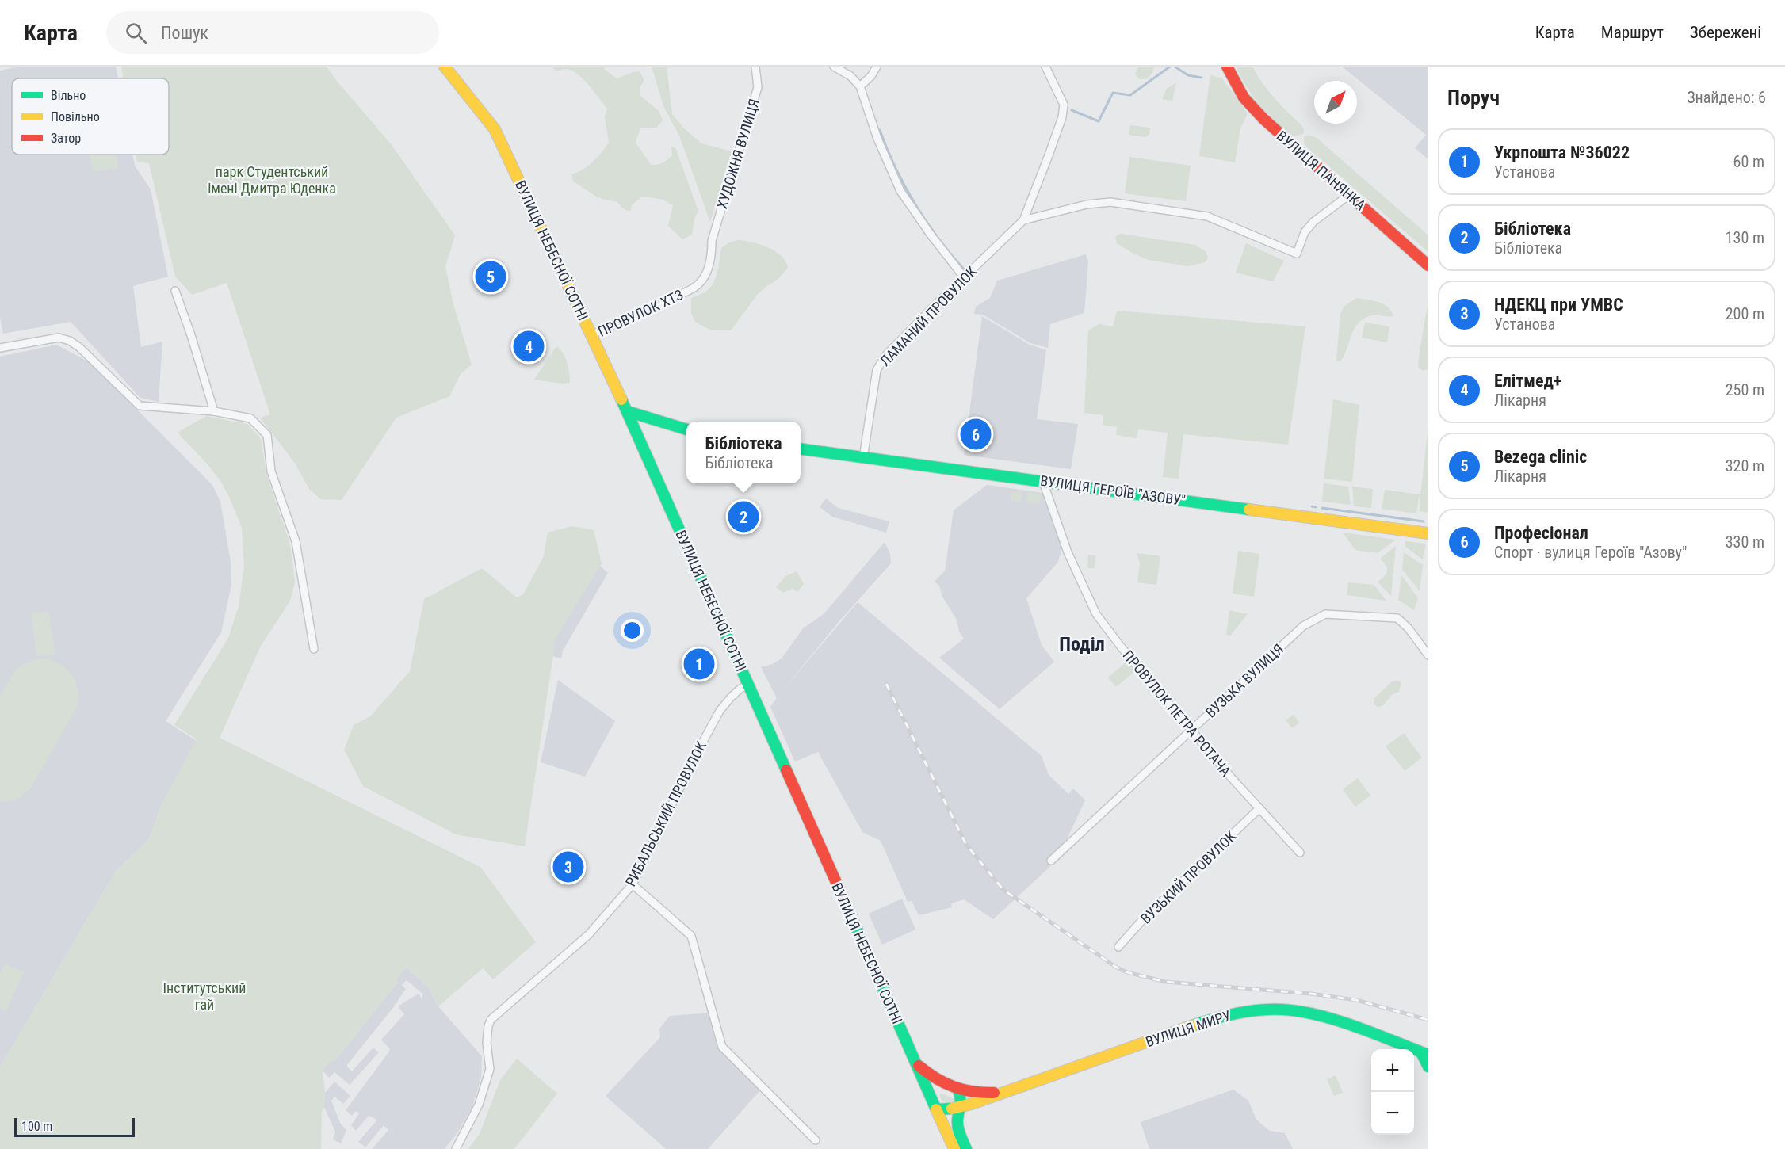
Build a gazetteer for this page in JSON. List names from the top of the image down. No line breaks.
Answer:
{"streets":{"main road":["ВУЛИЦЯ ПАНЯНКА","ВУЛИЦЯ НЕБЕСНОЇ СОТНІ","ВУЛИЦЯ ГЕРОЇВ \"АЗОВУ\"","ВУЛИЦЯ МИРУ"],"street":["ХУДОЖНЯ ВУЛИЦЯ","ПРОВУЛОК ХТЗ","ЛАМАНИЙ ПРОВУЛОК","ВУЗЬКА ВУЛИЦЯ","ПРОВУЛОК ПЕТРА РОТАЧА","РИБАЛЬСЬКИЙ ПРОВУЛОК","ВУЗЬКИЙ ПРОВУЛОК"]},"crossings":[["ХУДОЖНЯ ВУЛИЦЯ","ПРОВУЛОК ХТЗ"],["ВУЛИЦЯ НЕБЕСНОЇ СОТНІ","ПРОВУЛОК ХТЗ"],["ВУЛИЦЯ НЕБЕСНОЇ СОТНІ","РИБАЛЬСЬКИЙ ПРОВУЛОК"],["ВУЛИЦЯ НЕБЕСНОЇ СОТНІ","ВУЛИЦЯ МИРУ"],["ЛАМАНИЙ ПРОВУЛОК","ВУЛИЦЯ ГЕРОЇВ \"АЗОВУ\""],["ВУЛИЦЯ ГЕРОЇВ \"АЗОВУ\"","ПРОВУЛОК ПЕТРА РОТАЧА"],["ВУЗЬКА ВУЛИЦЯ","ПРОВУЛОК ПЕТРА РОТАЧА"],["ПРОВУЛОК ПЕТРА РОТАЧА","ВУЗЬКИЙ ПРОВУЛОК"]],"districts":["Поділ"],"parks":["парк Студентський імені Дмитра Юденка","Інститутський гай"],"legend":["Вільно","Повільно","Затор"],"scale_bar":"100 m","north":"top right","page":{"header":"Карта","search":"Пошук","nav":["Карта","Маршрут","Збережені"],"heading":["Поруч","Знайдено: 6"],"list":[{"mark":"1","name":"Укрпошта №36022","note":"Установа","value":"60 m"},{"mark":"2","name":"Бібліотека","note":"Бібліотека","value":"130 m"},{"mark":"3","name":"НДЕКЦ при УМВС","note":"Установа","value":"200 m"},{"mark":"4","name":"Елітмед+","note":"Лікарня","value":"250 m"},{"mark":"5","name":"Bezega clinic","note":"Лікарня","value":"320 m"},{"mark":"6","name":"Професіонал","note":"Спорт · вулиця Героїв \"Азову\"","value":"330 m"}],"pins":["5","4","6","2","1","3"],"popup":["Бібліотека","Бібліотека"],"map_buttons":["+","−"],"scale":"100 m"}}
